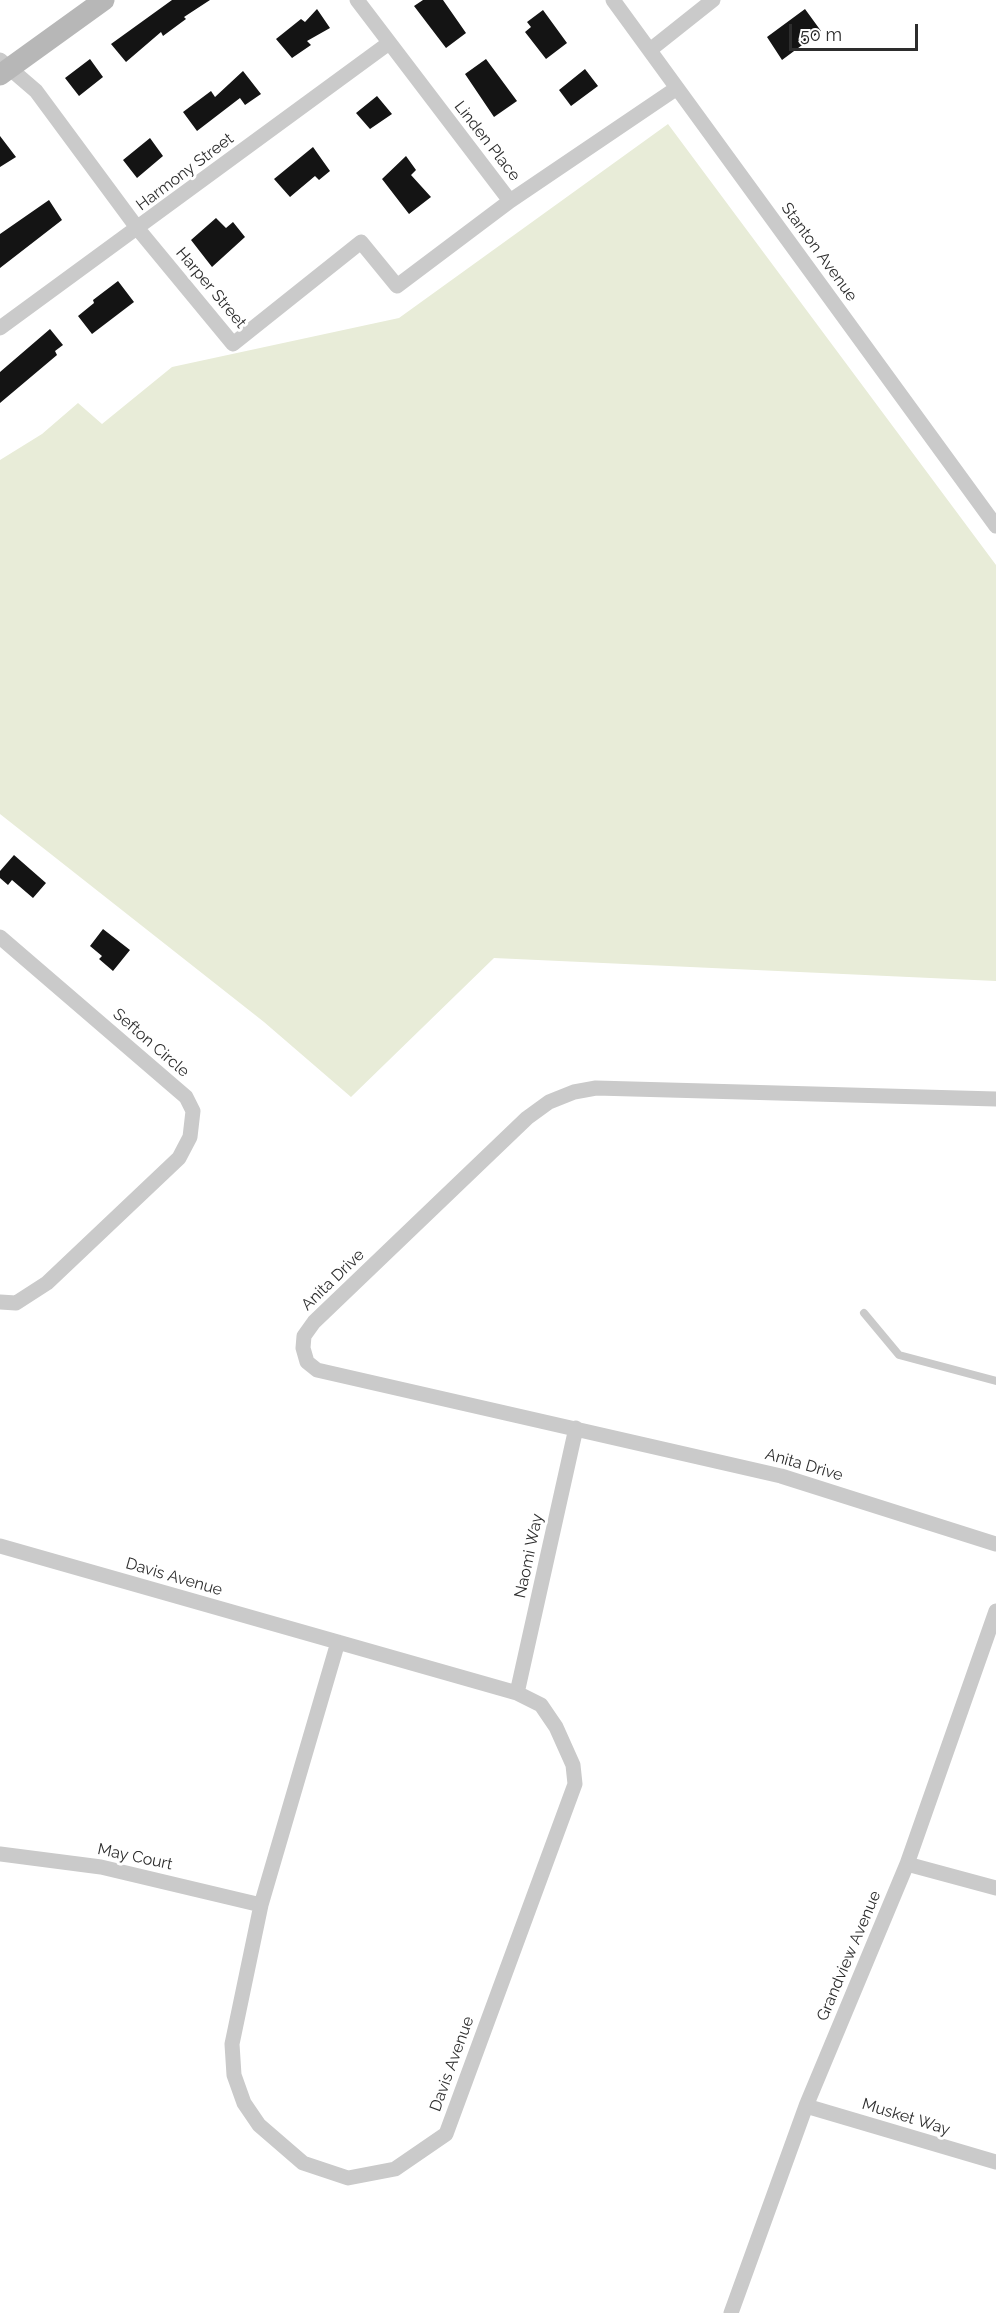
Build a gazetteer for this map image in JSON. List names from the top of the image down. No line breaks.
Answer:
{"streets":{"street":["Linden Place","Harmony Street","Stanton Avenue","Harper Street","Sefton Circle","Anita Drive","Naomi Way","Davis Avenue","May Court","Grandview Avenue","Musket Way"]},"crossings":[["Linden Place","Harmony Street"],["Linden Place","Stanton Avenue"],["Linden Place","Harper Street"],["Harmony Street","Harper Street"],["Anita Drive","Naomi Way"],["Naomi Way","Davis Avenue"],["Davis Avenue","May Court"],["Grandview Avenue","Musket Way"]],"scale_bar":"50 m"}
